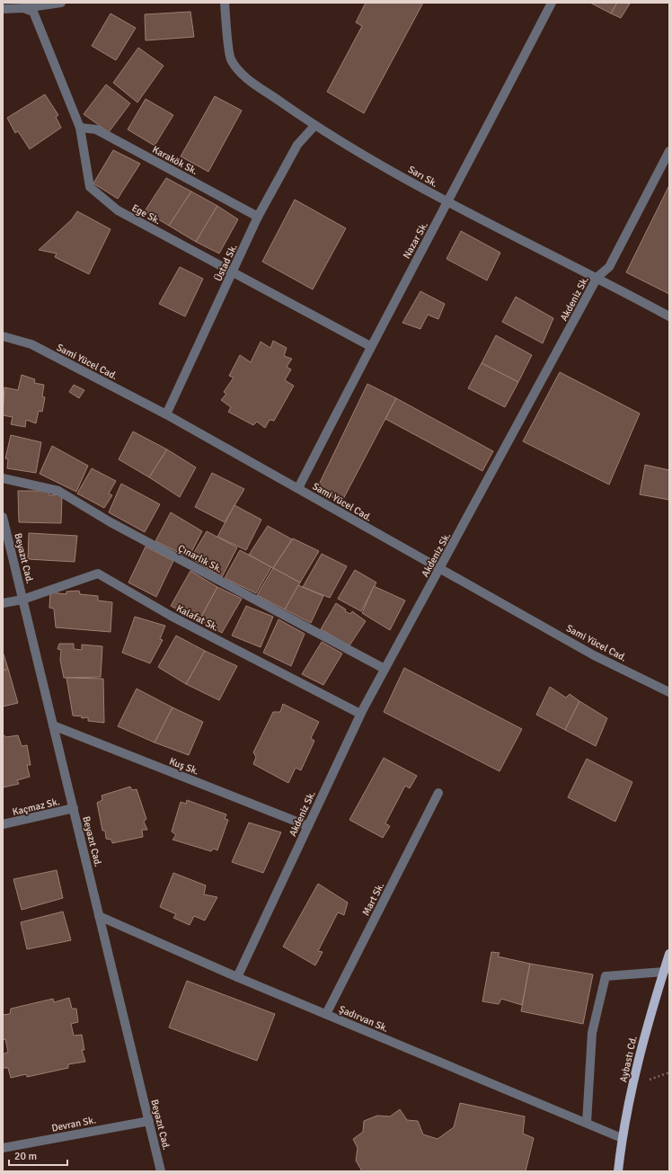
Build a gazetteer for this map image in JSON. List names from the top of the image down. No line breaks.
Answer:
{"streets":{"main road":["Aybastı Cd."],"street":["Karakök Sk.","Sarı Sk.","Ege Sk.","Nazar Sk.","Üstad Sk.","Akdeniz Sk.","Sami Yücel Cad.","Beyazıt Cad.","Çınarlık Sk.","Kalafat Sk.","Kuş Sk.","Kaçmaz Sk.","Mart Sk.","Şadırvan Sk.","Devran Sk."]},"crossings":[["Karakök Sk.","Ege Sk."],["Karakök Sk.","Üstad Sk."],["Sarı Sk.","Nazar Sk."],["Sarı Sk.","Üstad Sk."],["Sarı Sk.","Akdeniz Sk."],["Ege Sk.","Nazar Sk."],["Ege Sk.","Üstad Sk."],["Nazar Sk.","Sami Yücel Cad."],["Üstad Sk.","Sami Yücel Cad."],["Akdeniz Sk.","Sami Yücel Cad."],["Akdeniz Sk.","Çınarlık Sk."],["Akdeniz Sk.","Kalafat Sk."],["Akdeniz Sk.","Kuş Sk."],["Akdeniz Sk.","Şadırvan Sk."],["Beyazıt Cad.","Kalafat Sk."],["Beyazıt Cad.","Kuş Sk."],["Beyazıt Cad.","Kaçmaz Sk."],["Beyazıt Cad.","Şadırvan Sk."],["Beyazıt Cad.","Devran Sk."],["Mart Sk.","Şadırvan Sk."],["Şadırvan Sk.","Aybastı Cd."]],"scale_bar":"20 m"}
